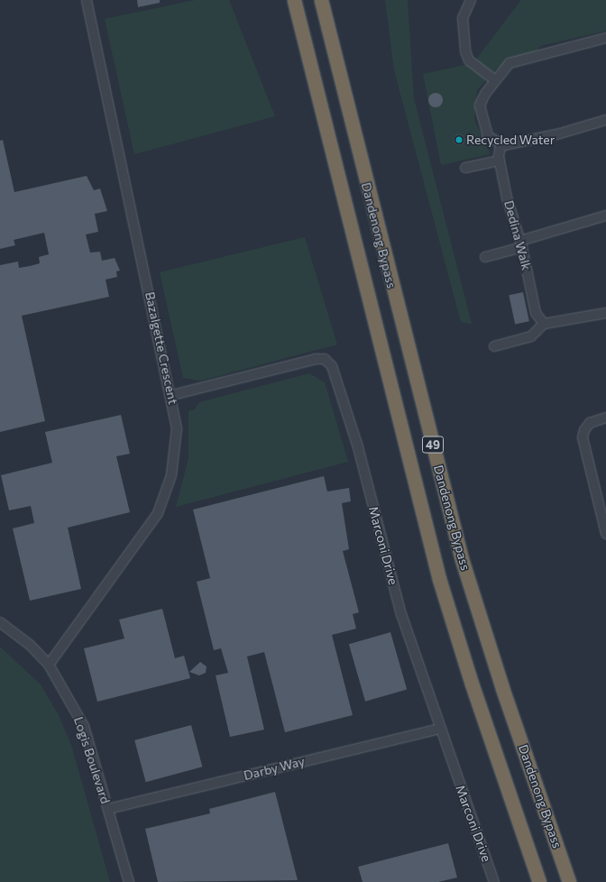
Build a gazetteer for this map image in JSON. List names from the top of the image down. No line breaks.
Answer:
{"streets":{"highway":["Dandenong Bypass","49"],"street":["Dedina Walk","Bazalgette Crescent","Marconi Drive","Logis Boulevard","Darby Way"]},"crossings":[["Bazalgette Crescent","Marconi Drive"],["Bazalgette Crescent","Logis Boulevard"],["Marconi Drive","Darby Way"],["Logis Boulevard","Darby Way"]],"places":["Recycled Water"]}
